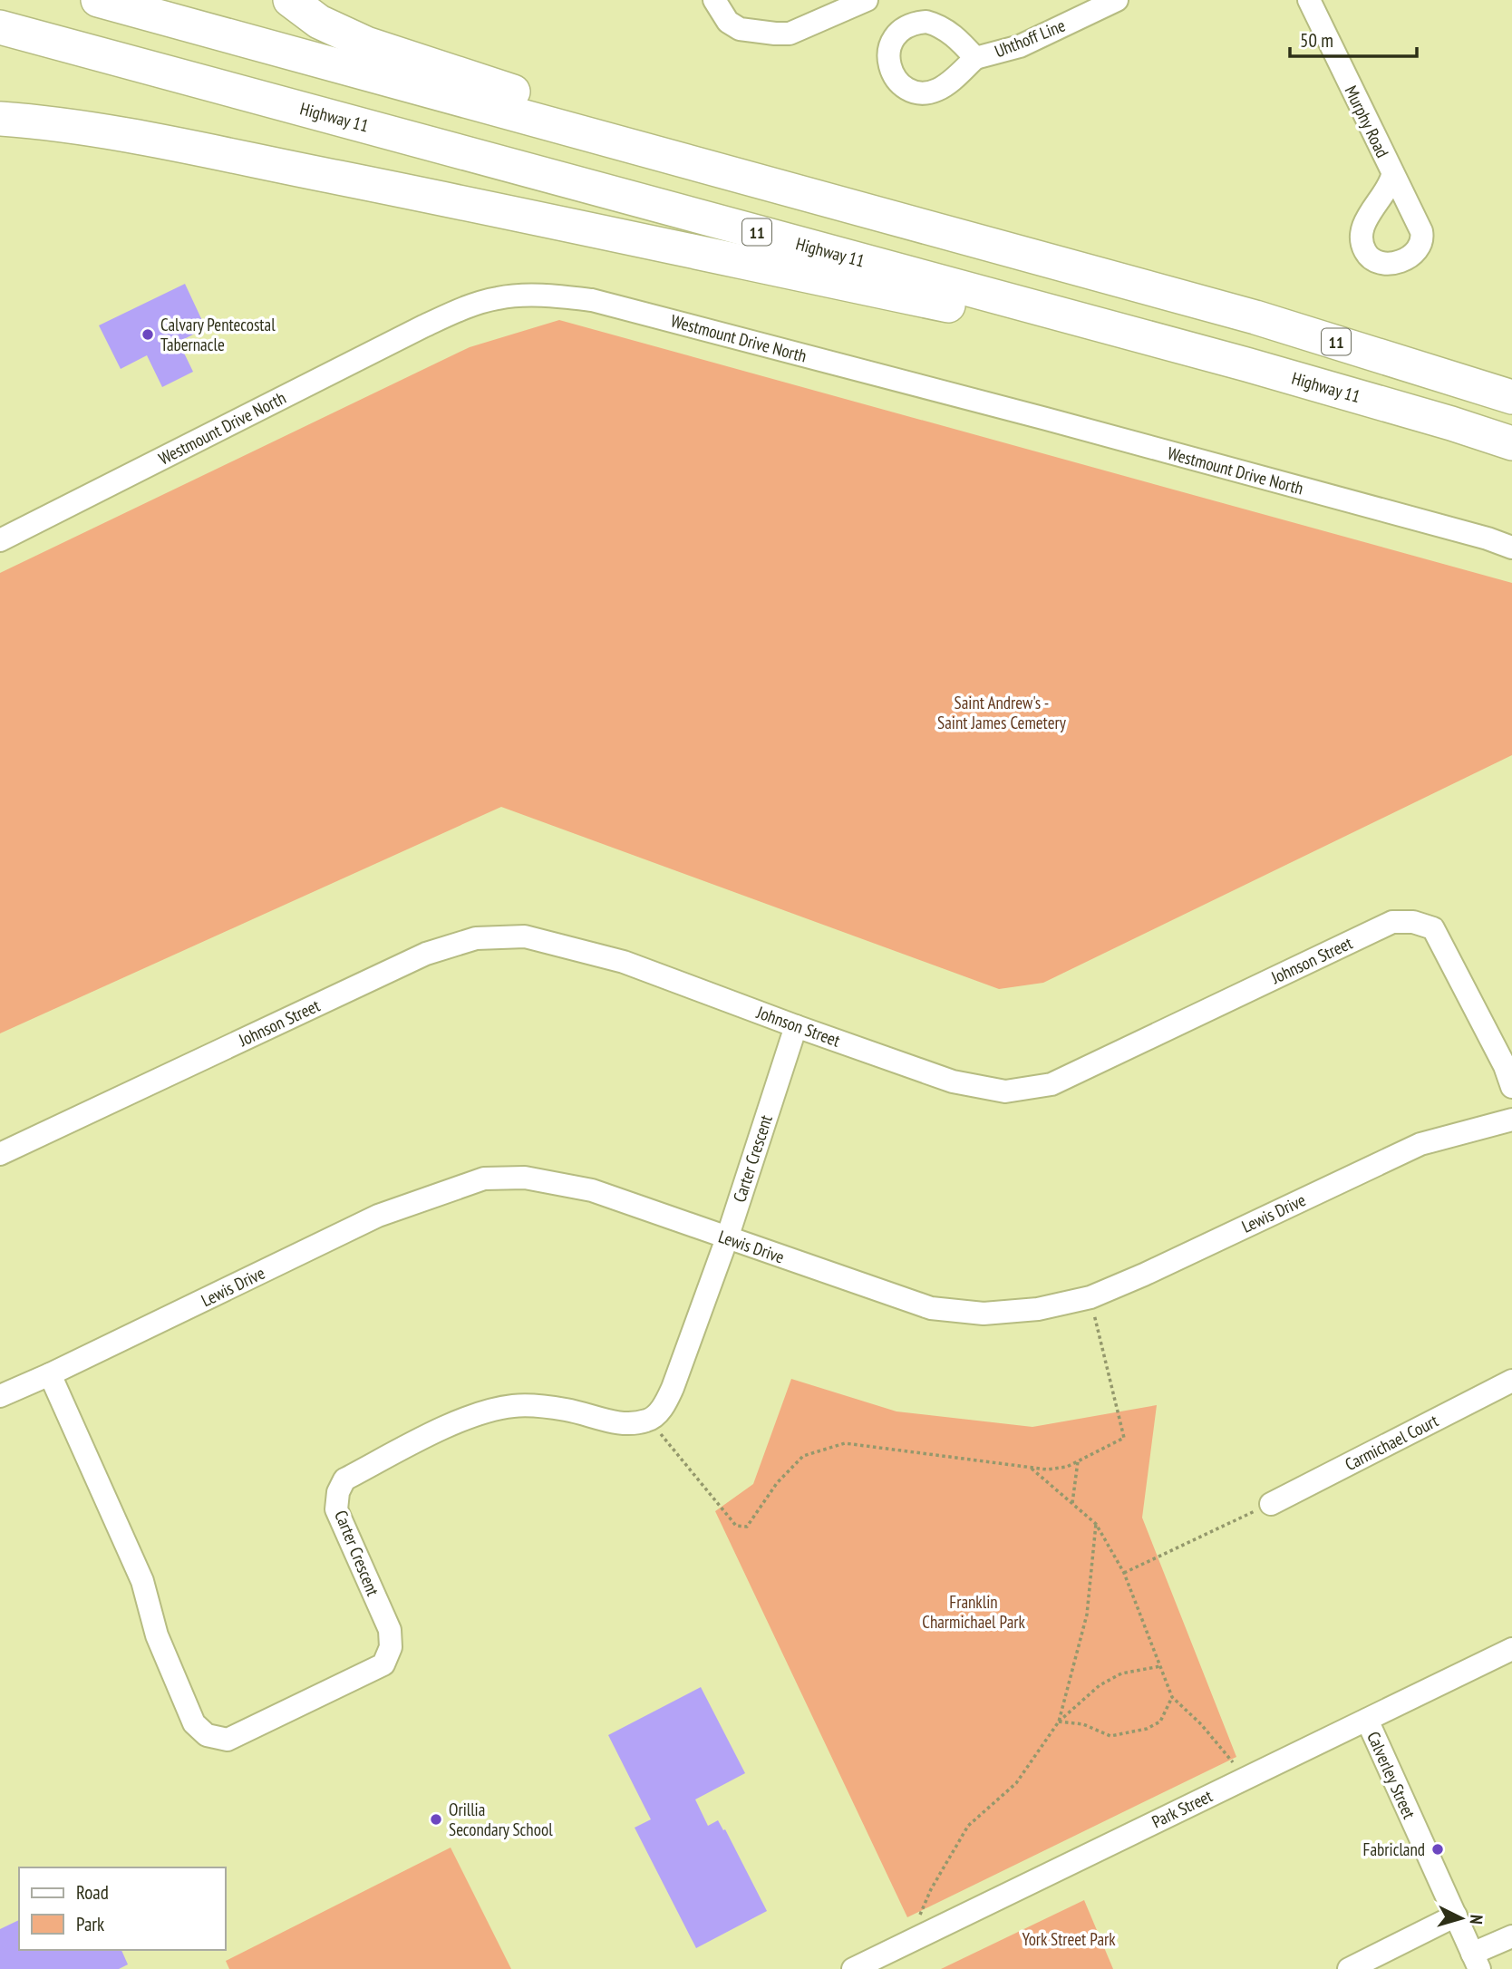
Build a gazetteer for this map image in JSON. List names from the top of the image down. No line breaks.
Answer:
{"streets":{"highway":["Highway 11","11"],"street":["Uhthoff Line","Murphy Road","Westmount Drive North","Johnson Street","Carter Crescent","Lewis Drive","Carmichael Court","Calverley Street","Park Street"]},"crossings":[["Johnson Street","Carter Crescent"],["Carter Crescent","Lewis Drive"],["Calverley Street","Park Street"]],"parks":["Saint Andrew's - Saint James Cemetery","Franklin Charmichael Park","York Street Park"],"places":["Calvary Pentecostal Tabernacle","Orillia Secondary School","Fabricland"],"legend":["Road","Park"],"scale_bar":"50 m","north":"right"}
